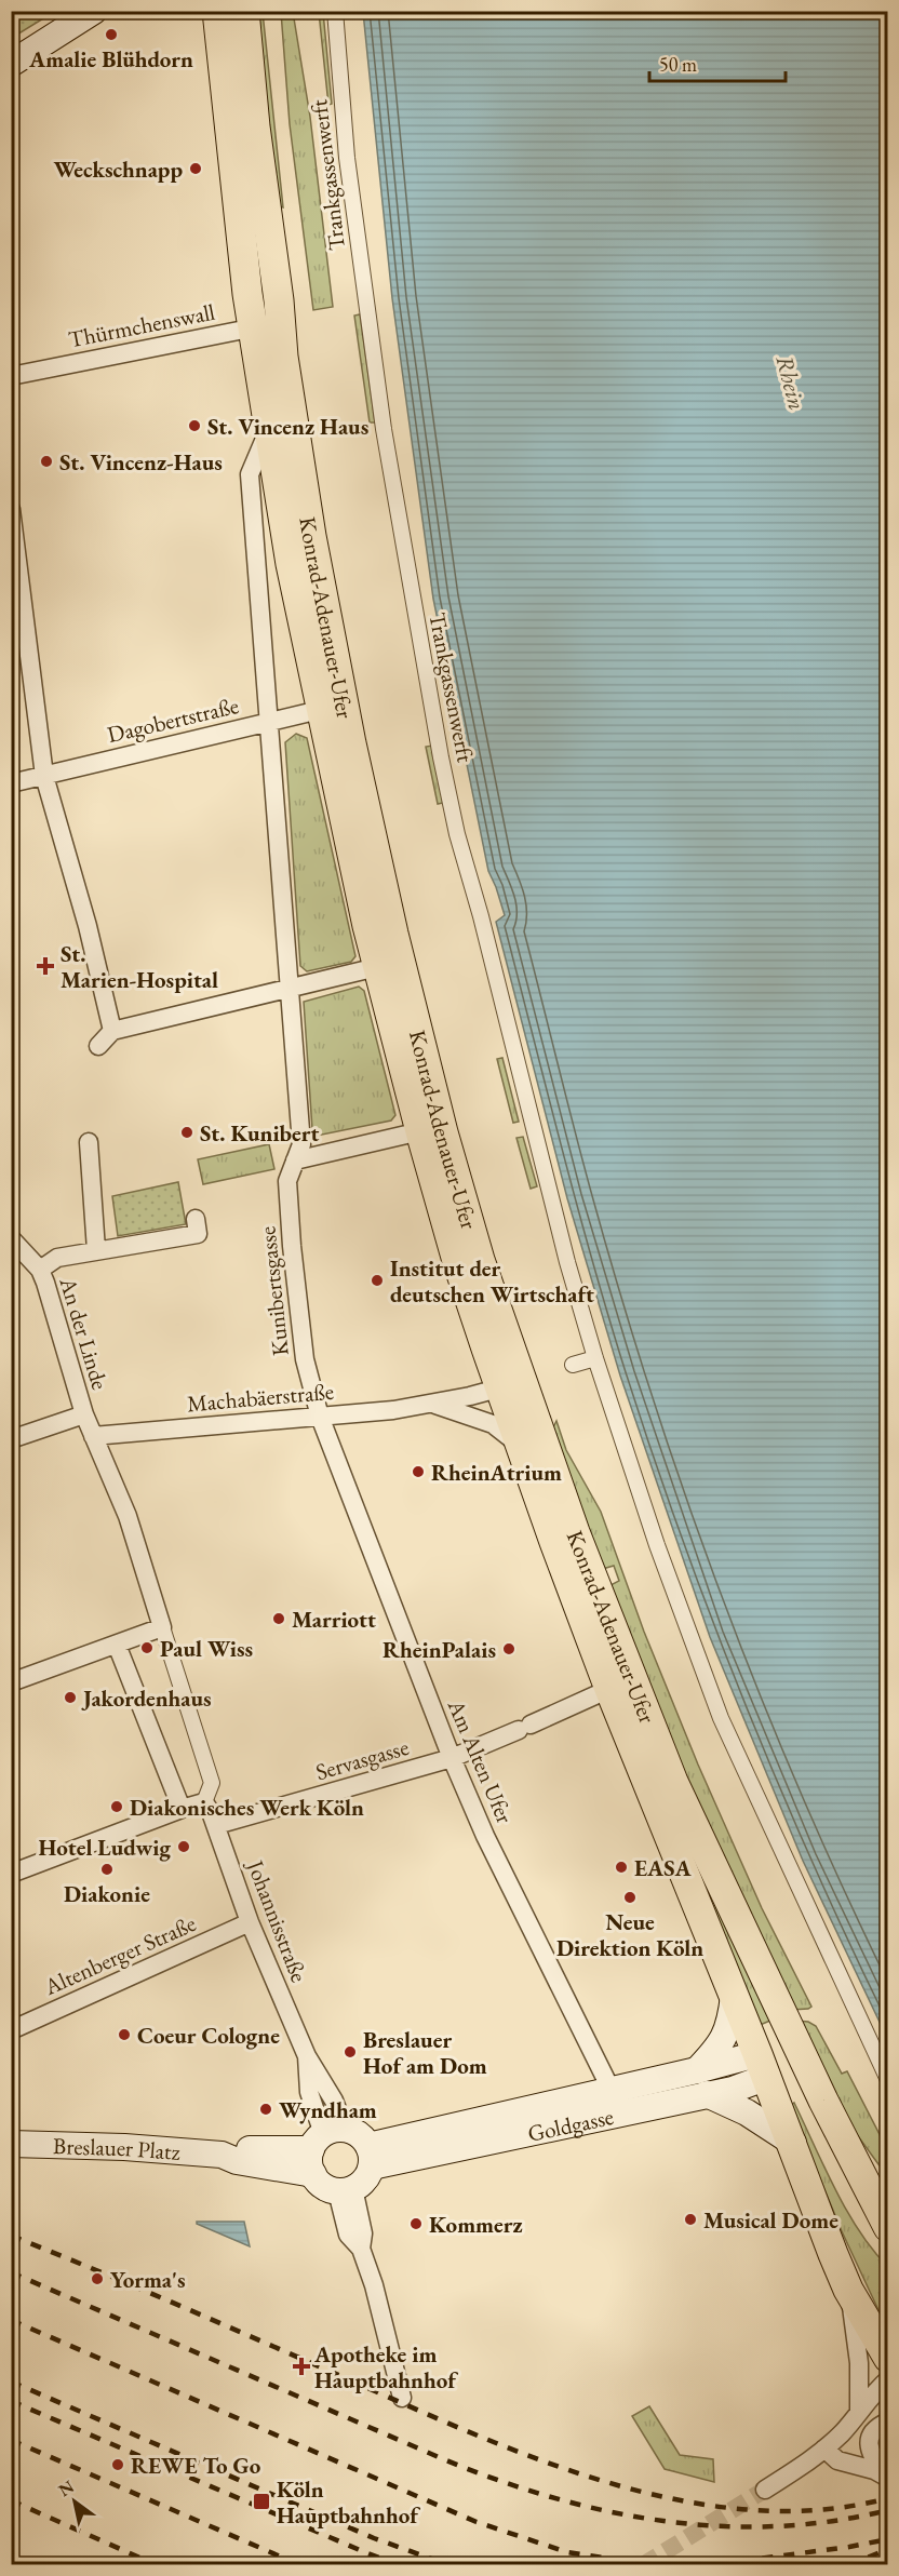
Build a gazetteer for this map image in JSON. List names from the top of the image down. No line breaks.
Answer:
{"streets":{"main road":["Konrad-Adenauer-Ufer","Goldgasse","Breslauer Platz"],"street":["Trankgassenwerft","Thürmchenswall","Dagobertstraße","Kunibertsgasse","An der Linde","Machabäerstraße","Servasgasse","Am Alten Ufer","Johannisstraße","Altenberger Straße"]},"crossings":[["Thürmchenswall","Konrad-Adenauer-Ufer"],["Konrad-Adenauer-Ufer","Dagobertstraße"],["Konrad-Adenauer-Ufer","Kunibertsgasse"],["Konrad-Adenauer-Ufer","Machabäerstraße"],["Konrad-Adenauer-Ufer","Servasgasse"],["Konrad-Adenauer-Ufer","Goldgasse"],["Kunibertsgasse","Machabäerstraße"],["Kunibertsgasse","Am Alten Ufer"],["Machabäerstraße","Am Alten Ufer"],["Servasgasse","Am Alten Ufer"],["Servasgasse","Johannisstraße"],["Am Alten Ufer","Goldgasse"],["Johannisstraße","Altenberger Straße"],["Johannisstraße","Goldgasse"],["Johannisstraße","Breslauer Platz"],["Goldgasse","Breslauer Platz"]],"water":["Rhein"],"places":{"other":["Amalie Blühdorn","Weckschnapp","St. Vincenz Haus","St. Vincenz-Haus","St. Kunibert","Institut der deutschen Wirtschaft","RheinAtrium","Marriott","Paul Wiss","RheinPalais","Jakordenhaus","Diakonisches Werk Köln","Hotel Ludwig","EASA","Diakonie","Neue Direktion Köln","Coeur Cologne","Breslauer Hof am Dom","Wyndham","Musical Dome","Kommerz","Yorma's","REWE To Go"],"health":["St. Marien-Hospital","Apotheke im Hauptbahnhof"],"transit":["Köln Hauptbahnhof"]},"scale_bar":"50 m","north":"top left"}
